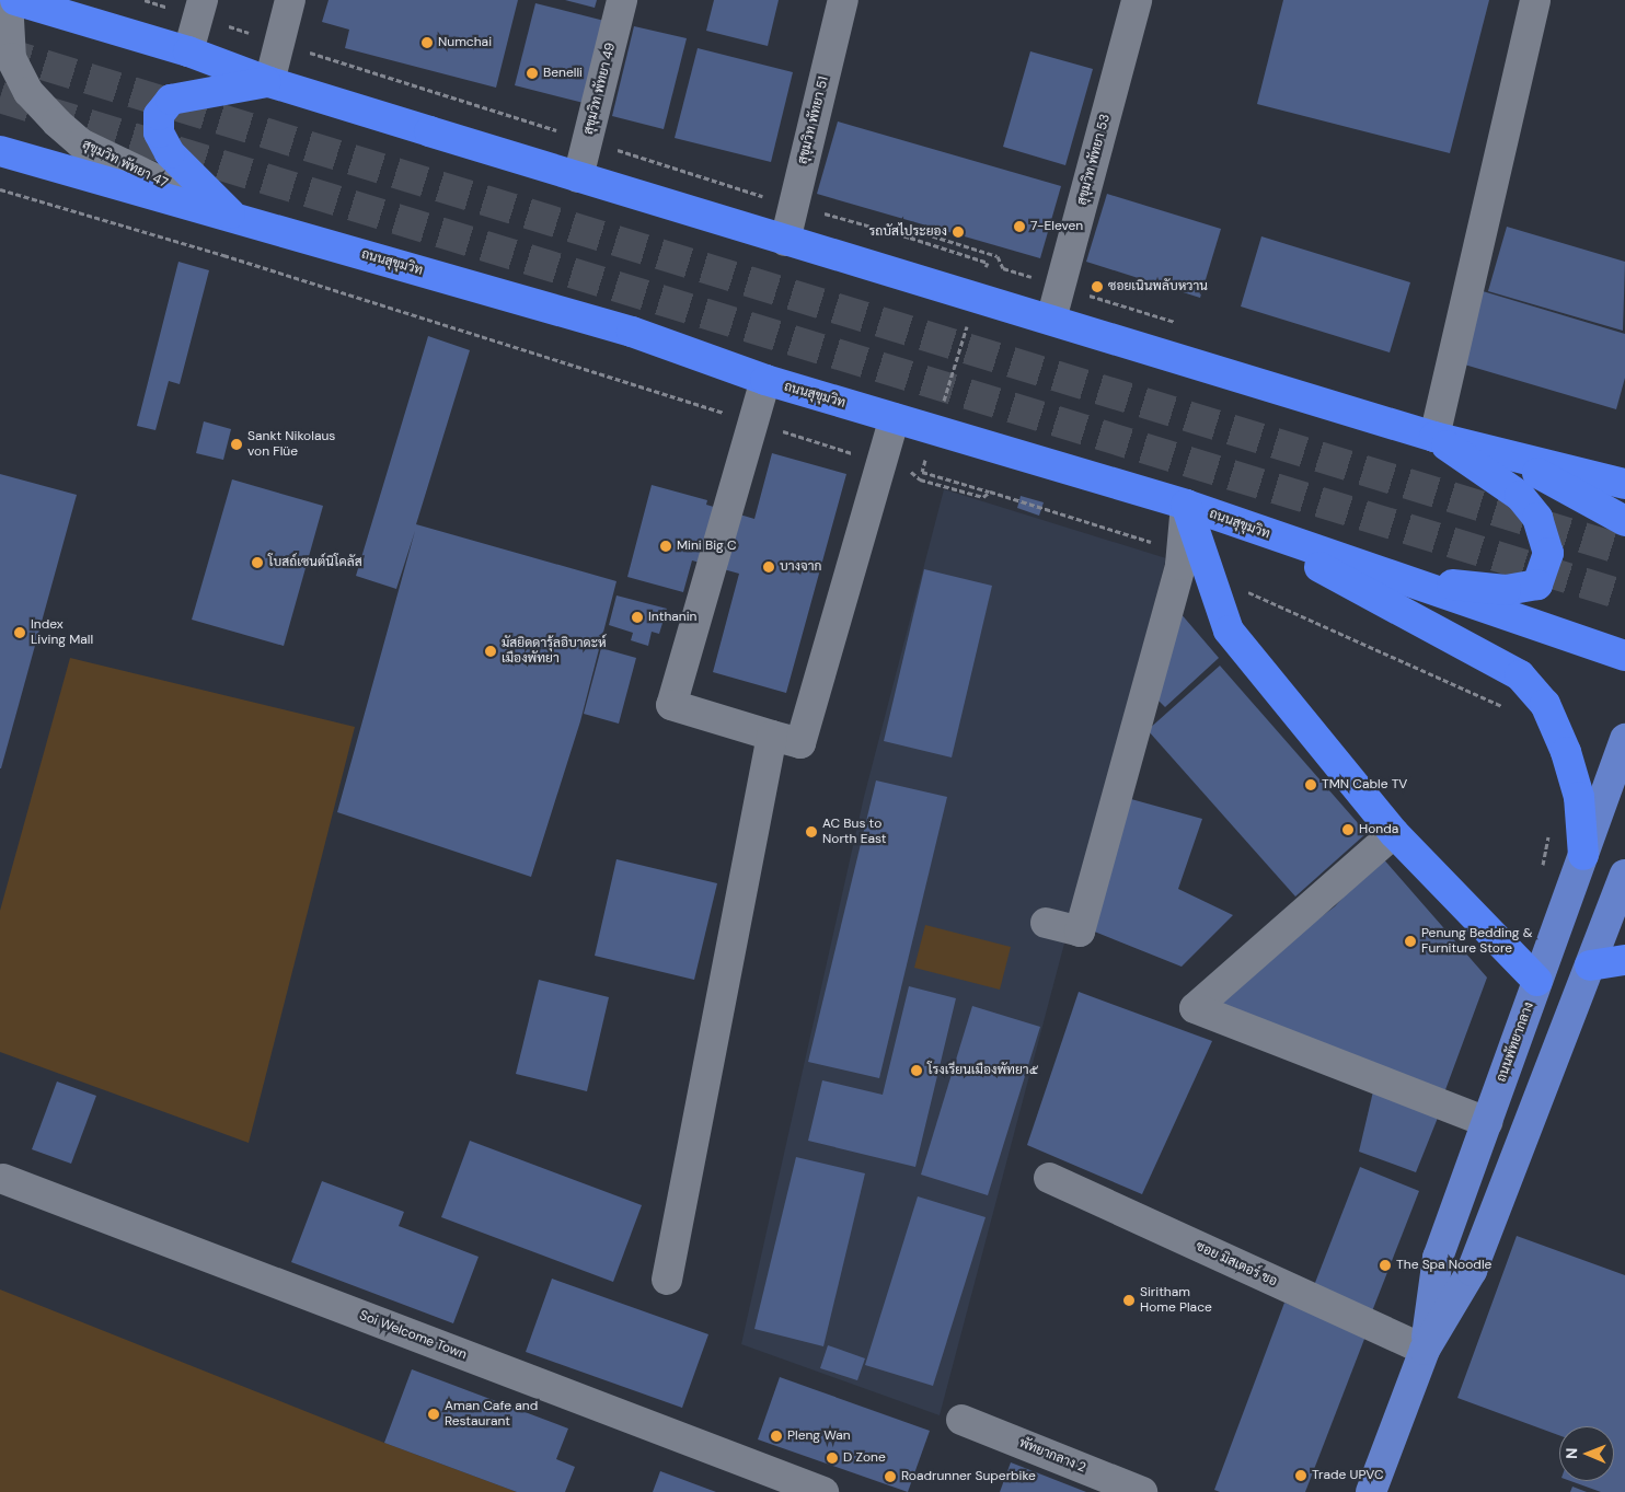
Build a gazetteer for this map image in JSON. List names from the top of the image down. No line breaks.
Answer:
{"streets":{"highway":["ถนนสุขุมวิท"],"main road":["ถนนพัทยากลาง"],"street":["สุขุมวิท พัทยา 49","สุขุมวิท พัทยา 51","สุขุมวิท พัทยา 53","สุขุมวิท พัทยา 47","ซอย มิสเตอร์ ชอ","Soi Welcome Town","พัทยากลาง 2"]},"crossings":[["สุขุมวิท พัทยา 47","ถนนสุขุมวิท"],["ถนนพัทยากลาง","ซอย มิสเตอร์ ชอ"]],"places":["Numchai","Benelli","7-Eleven","รถบัสไประยอง","ซอยเนินพลับหวาน","Sankt Nikolaus von Flüe","Mini Big C","โบสถ์เซนต์นิโคลัส","บางจาก","Inthanin","Index Living Mall","มัสยิดดารุ้ลอิบาดะห์ เมืองพัทยา","TMN Cable TV","Honda","AC Bus to North East","Penung Bedding & Furniture Store","โรงเรียนเมืองพัทยา๕","The Spa Noodle","Siritham Home Place","Aman Cafe and Restaurant","Pleng Wan","D Zone","Trade UPVC","Roadrunner Superbike"],"north":"left"}
